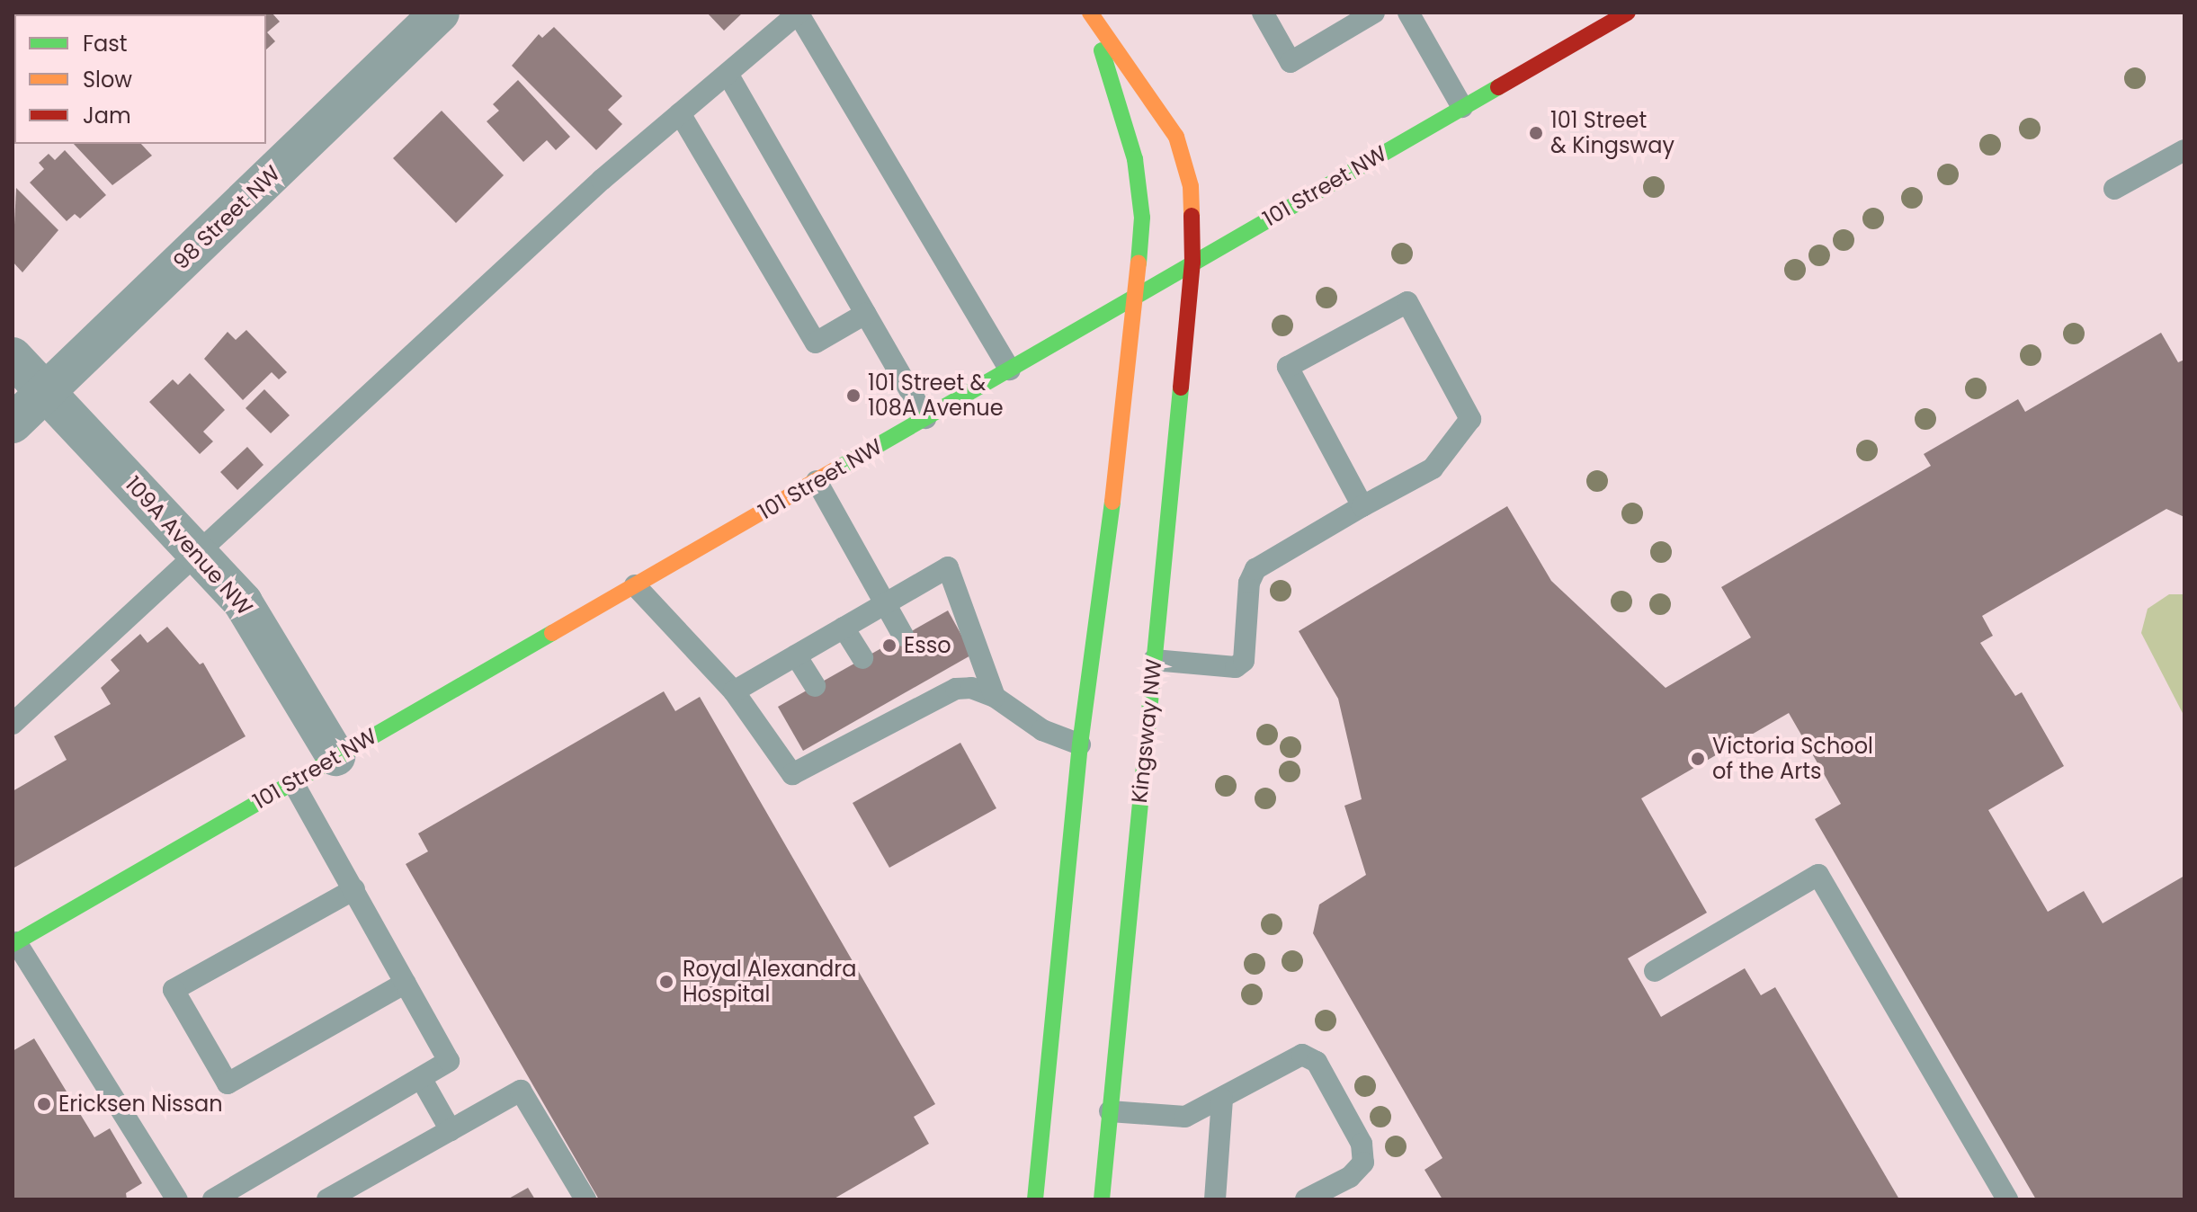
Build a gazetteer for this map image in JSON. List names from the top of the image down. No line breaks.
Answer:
{"streets":{"main road":["101 Street NW","Kingsway NW"],"street":["98 Street NW","109A Avenue NW"]},"crossings":[["101 Street NW","109A Avenue NW"],["101 Street NW","Kingsway NW"],["98 Street NW","109A Avenue NW"]],"places":["101 Street & Kingsway","101 Street & 108A Avenue","Esso","Victoria School of the Arts","Royal Alexandra Hospital","Ericksen Nissan"],"legend":["Fast","Slow","Jam"]}
